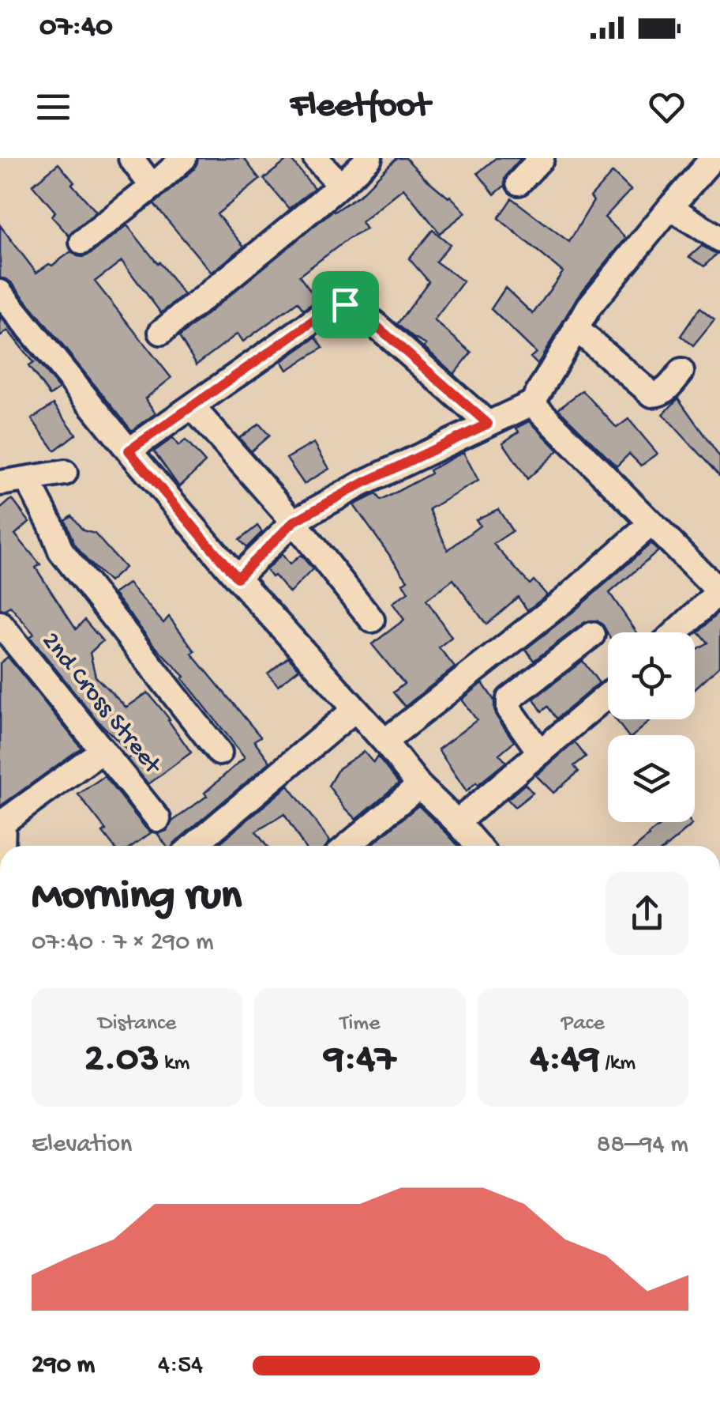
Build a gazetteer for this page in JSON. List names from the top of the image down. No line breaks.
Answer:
{"streets":{"street":["2nd Cross Street"]},"page":{"status":"07:40","header":"Fleetfoot","heading":["Morning run","07:40 · 7 × 290 m"],"stats":[["Distance","2.03 km"],["Time","9:47"],["Pace","4:49 /km"]],"chart":["Elevation","88–94 m"],"list":[{"name":"290 m","note":"4:54"}]}}
